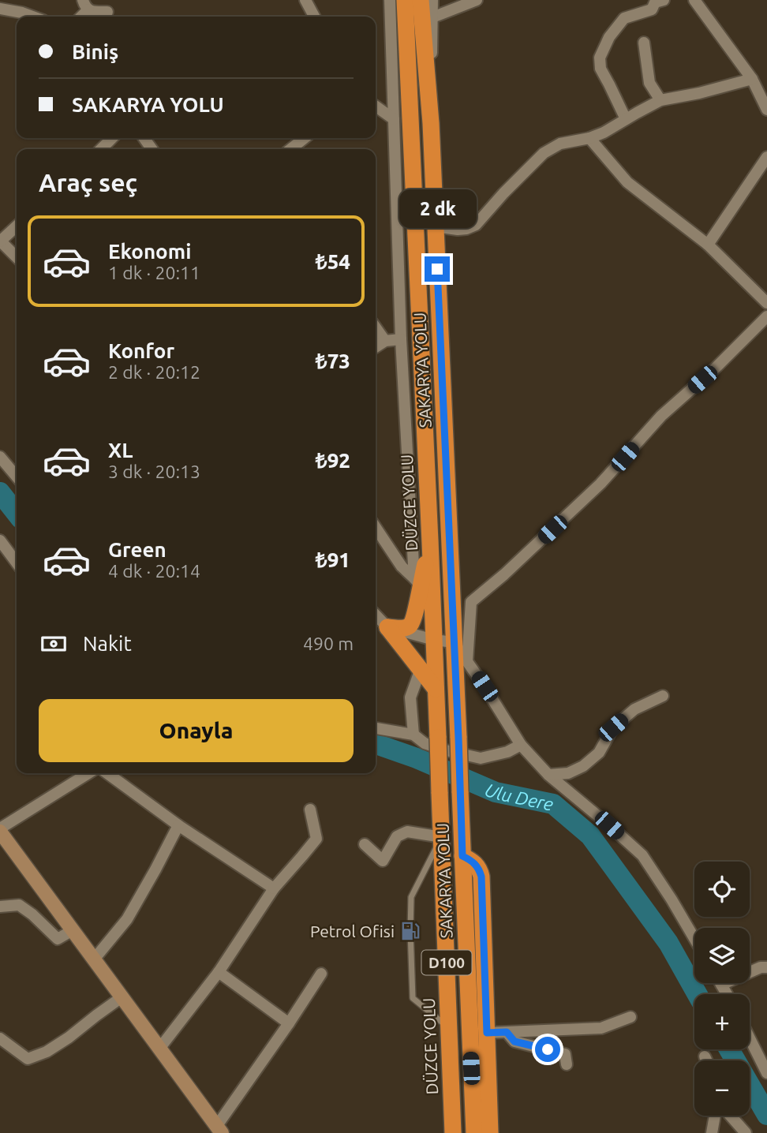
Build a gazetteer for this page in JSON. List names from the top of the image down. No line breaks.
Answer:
{"streets":{"highway":["SAKARYA YOLU","DÜZCE YOLU","D100"]},"water":["Ulu Dere"],"places":{"fuel station":["Petrol Ofisi"]},"page":{"banner":["Biniş","SAKARYA YOLU"],"heading":"Araç seç","bubble":"2 dk","list":[{"name":"Ekonomi","note":"1 dk · 20:11","value":"₺54"},{"name":"Konfor","note":"2 dk · 20:12","value":"₺73"},{"name":"XL","note":"3 dk · 20:13","value":"₺92"},{"name":"Green","note":"4 dk · 20:14","value":"₺91"}],"pay":["Nakit","490 m"],"buttons":"Onayla","map_buttons":["+","−"]}}
